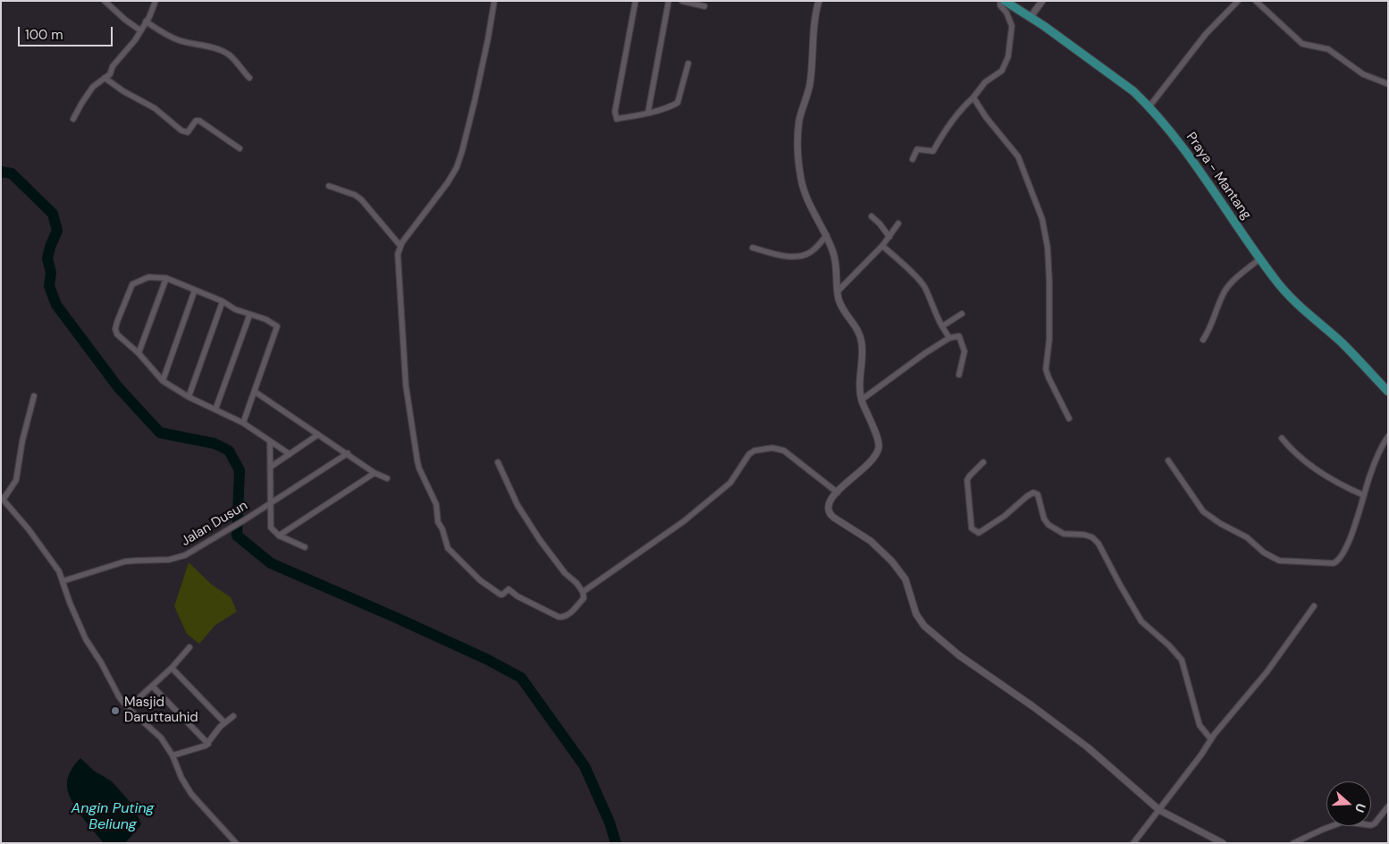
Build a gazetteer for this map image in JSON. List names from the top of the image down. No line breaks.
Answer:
{"streets":{"main road":["Praya - Mantang"],"street":["Jalan Dusun"]},"water":["Angin Puting Beliung"],"places":["Masjid Daruttauhid"],"scale_bar":"100 m","north":"right"}
